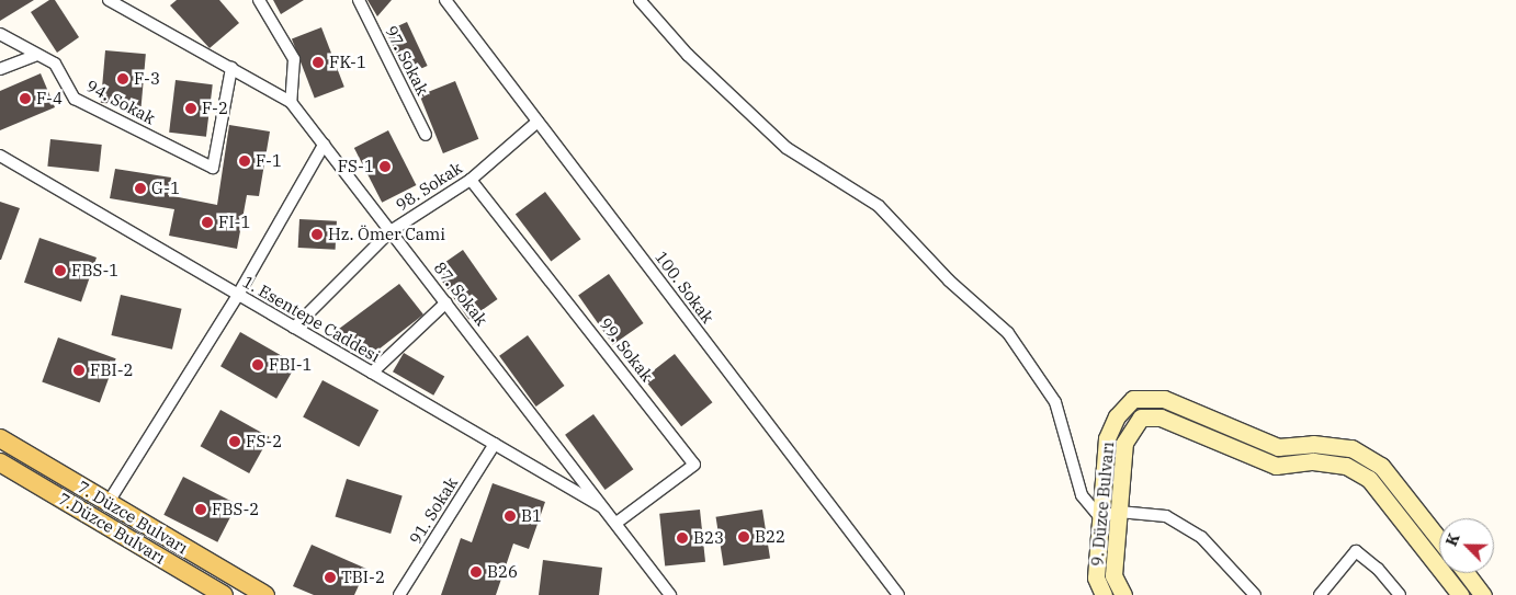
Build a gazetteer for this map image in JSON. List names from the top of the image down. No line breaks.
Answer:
{"streets":{"main road":["9. Düzce Bulvarı","7. Düzce Bulvarı","7.Düzce Bulvarı"],"street":["97. Sokak","94. Sokak","98. Sokak","100. Sokak","87. Sokak","1. Esentepe Caddesi","99. Sokak","91. Sokak"]},"crossings":[["94. Sokak","87. Sokak"],["98. Sokak","100. Sokak"],["98. Sokak","87. Sokak"],["98. Sokak","1. Esentepe Caddesi"],["98. Sokak","99. Sokak"],["87. Sokak","1. Esentepe Caddesi"],["87. Sokak","99. Sokak"],["1. Esentepe Caddesi","91. Sokak"]],"places":["FK-1","F-3","F-4","F-2","F-1","FS-1","G-1","FI-1","Hz. Ömer Cami","FBS-1","FBI-1","FBI-2","FS-2","FBS-2","B1","B22","B23","B26","TBI-2"],"north":"top left"}
